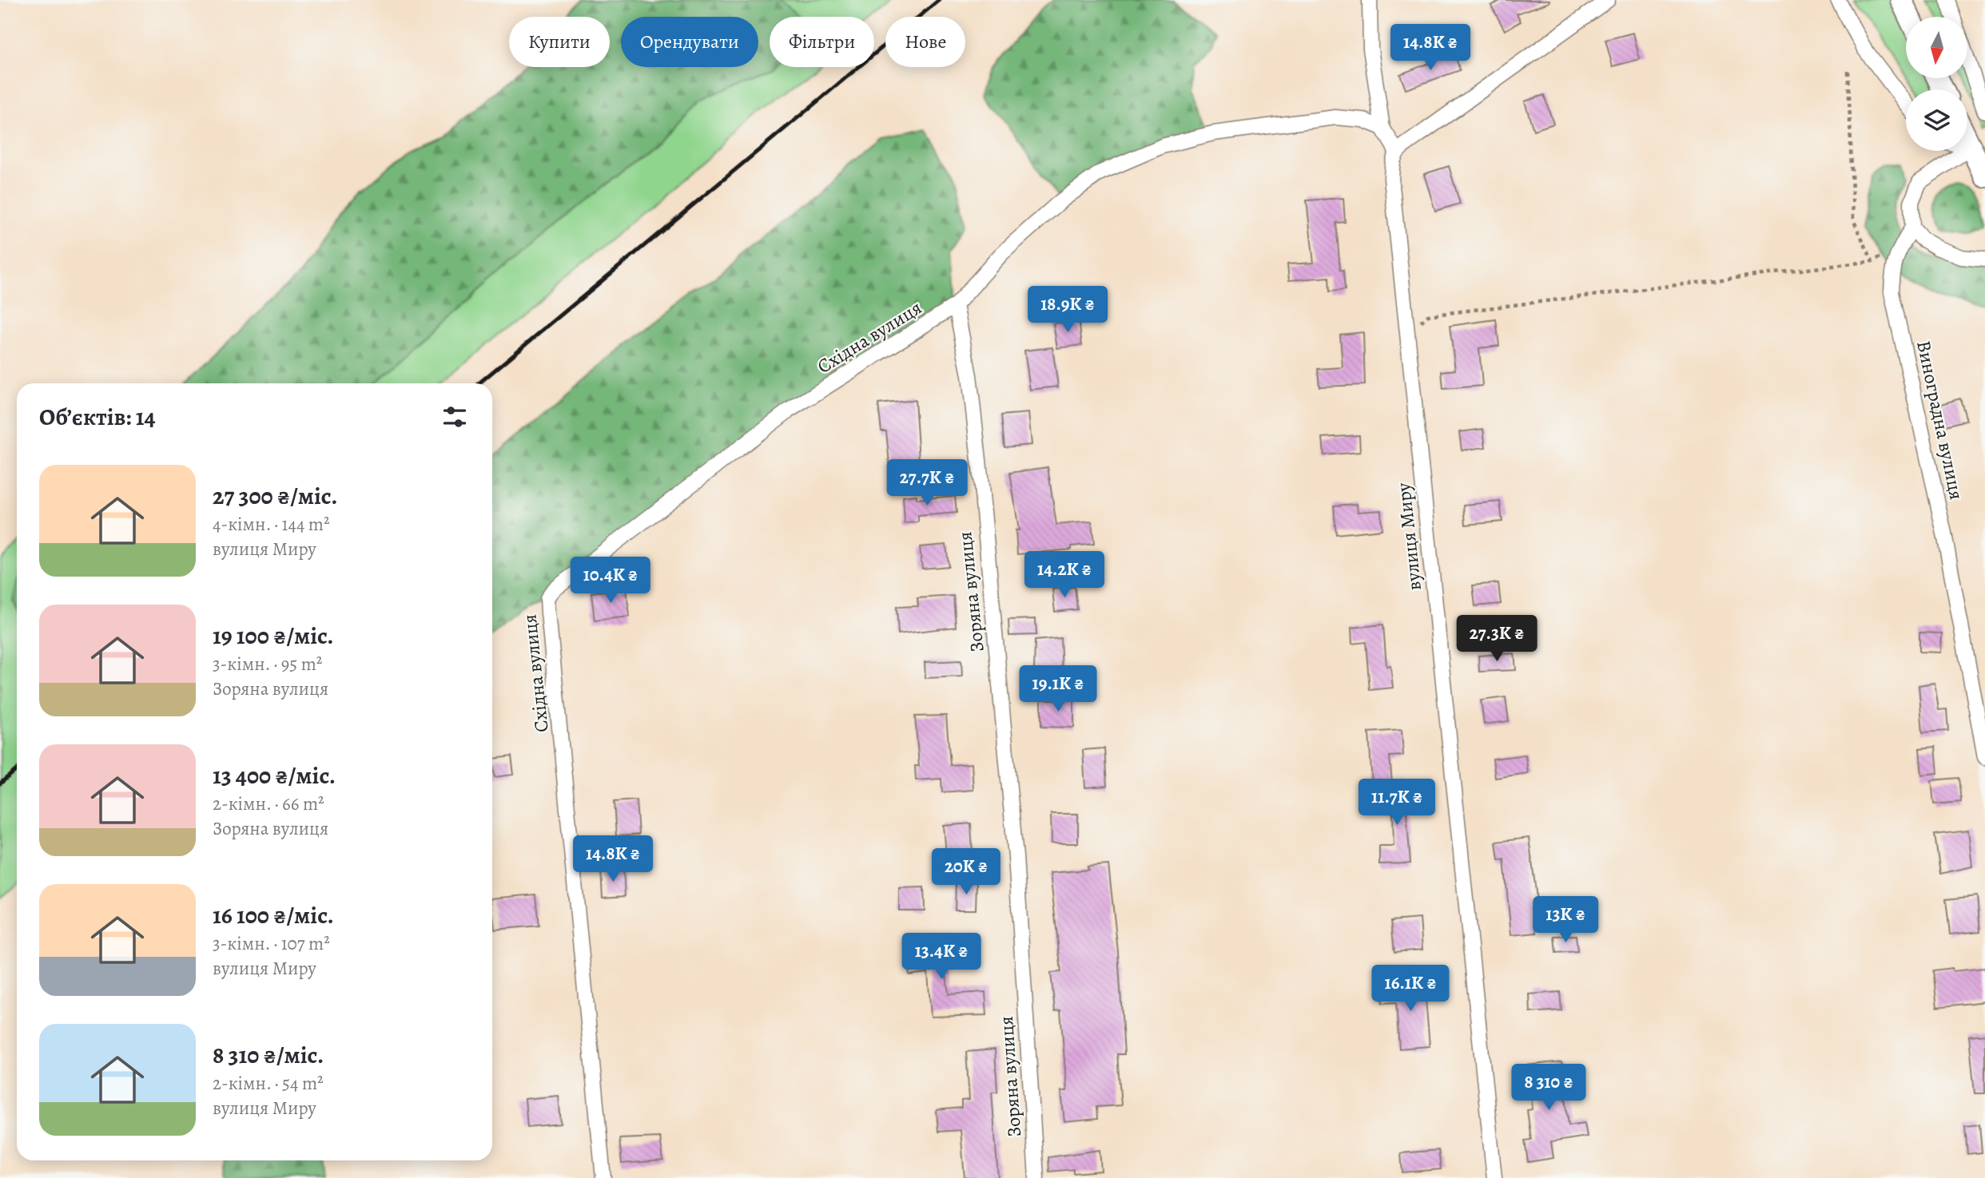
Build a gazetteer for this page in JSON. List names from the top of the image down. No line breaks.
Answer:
{"streets":{"street":["Східна вулиця","Виноградна вулиця","вулиця Миру","Зоряна вулиця"]},"crossings":[["Східна вулиця","Зоряна вулиця"]],"north":"bottom","page":{"chip":["Купити","Орендувати","Фільтри","Нове"],"price":["14.8K ₴","18.9K ₴","27.7K ₴","14.2K ₴","10.4K ₴","27.3K ₴","19.1K ₴","11.7K ₴","14.8K ₴","20K ₴","13K ₴","13.4K ₴","16.1K ₴","8 310 ₴"],"heading":"Об’єктів: 14","list":[{"name":"27 300 ₴/міс.","note":"4-кімн. · 144 m² · вулиця Миру"},{"name":"19 100 ₴/міс.","note":"3-кімн. · 95 m² · Зоряна вулиця"},{"name":"13 400 ₴/міс.","note":"2-кімн. · 66 m² · Зоряна вулиця"},{"name":"16 100 ₴/міс.","note":"3-кімн. · 107 m² · вулиця Миру"},{"name":"8 310 ₴/міс.","note":"2-кімн. · 54 m² · вулиця Миру"}]}}
